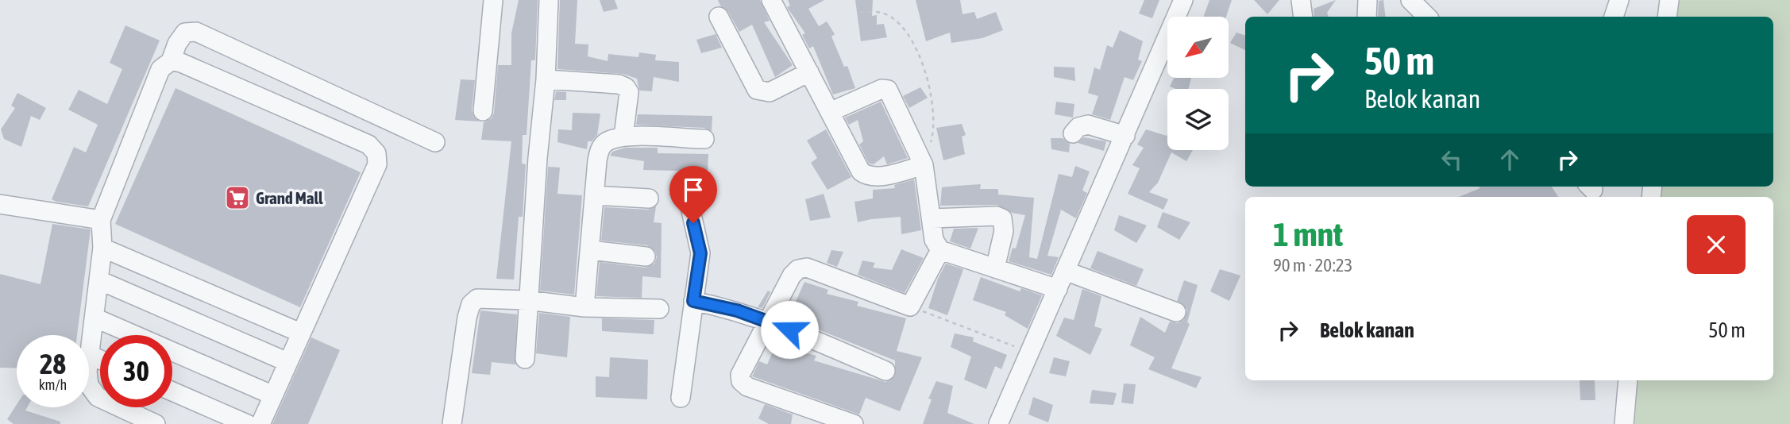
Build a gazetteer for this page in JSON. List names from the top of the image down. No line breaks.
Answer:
{"places":{"supermarket":["Grand Mall"]},"north":"bottom left","page":{"turn":["50 m","Belok kanan"],"heading":["1 mnt","90 m · 20:23"],"list":[{"name":"Belok kanan","value":"50 m"}],"speed":"28 km/h","limit":"30"}}
